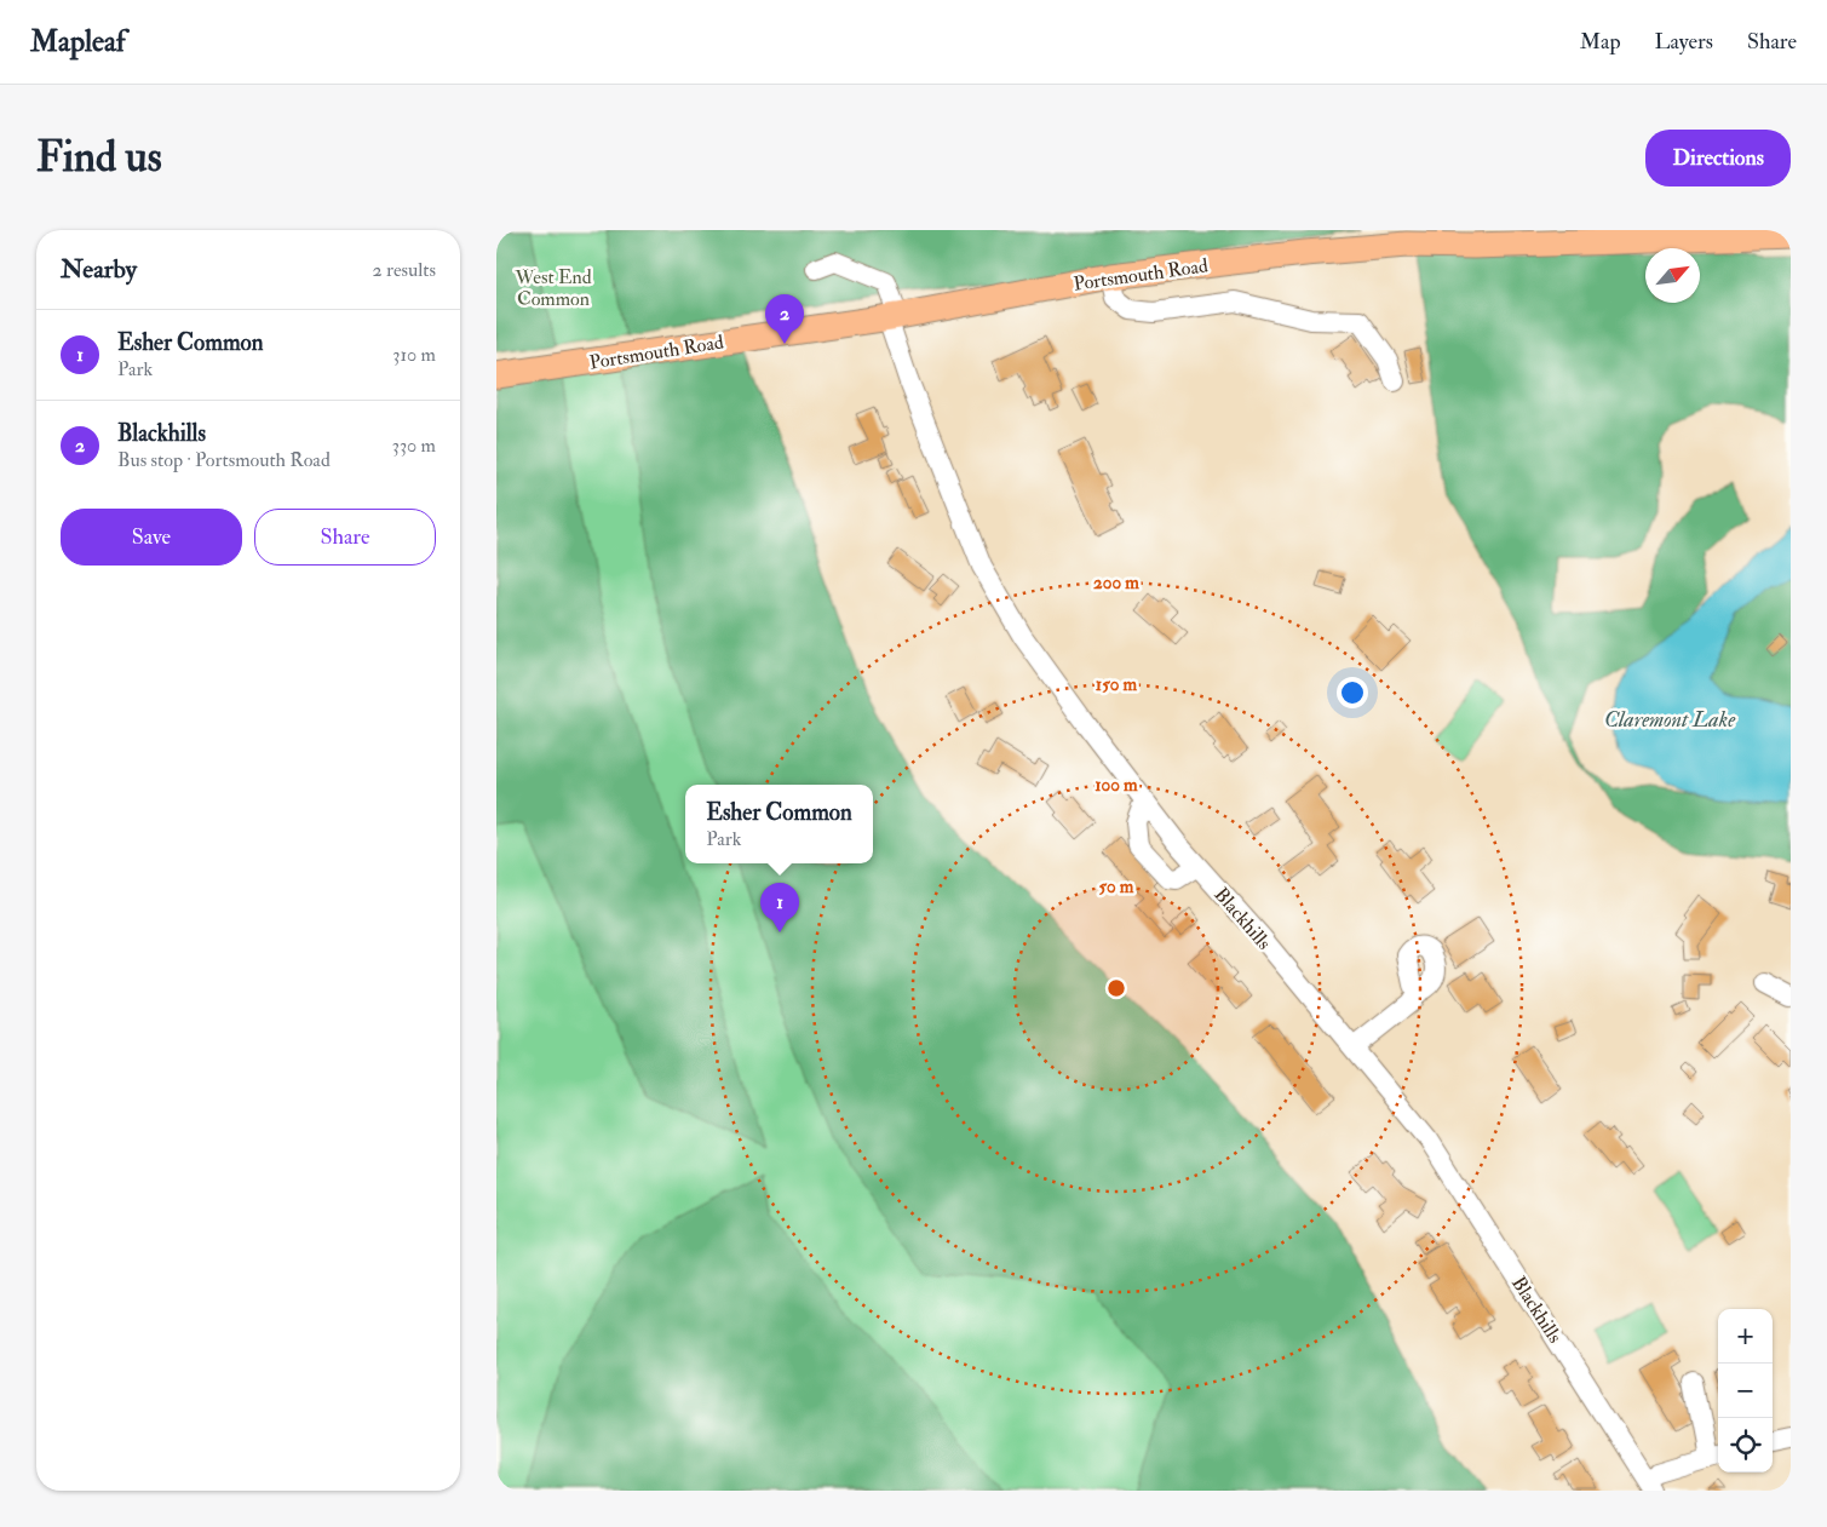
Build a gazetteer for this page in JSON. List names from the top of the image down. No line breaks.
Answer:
{"streets":{"main road":["Portsmouth Road"],"street":["Blackhills"]},"crossings":[["Portsmouth Road","Blackhills"]],"water":["Claremont Lake"],"parks":["West End Common"],"north":"top right","page":{"header":"Mapleaf","nav":["Map","Layers","Share"],"buttons":["Directions",["Save","Share"]],"title":"Find us","heading":["Nearby","2 results"],"pins":["2","1"],"list":[{"mark":"1","name":"Esher Common","note":"Park","value":"310 m"},{"mark":"2","name":"Blackhills","note":"Bus stop · Portsmouth Road","value":"330 m"}],"popup":["Esher Common","Park"],"map_buttons":["+","−"]},"rings":["200 m","150 m","100 m","50 m"]}
